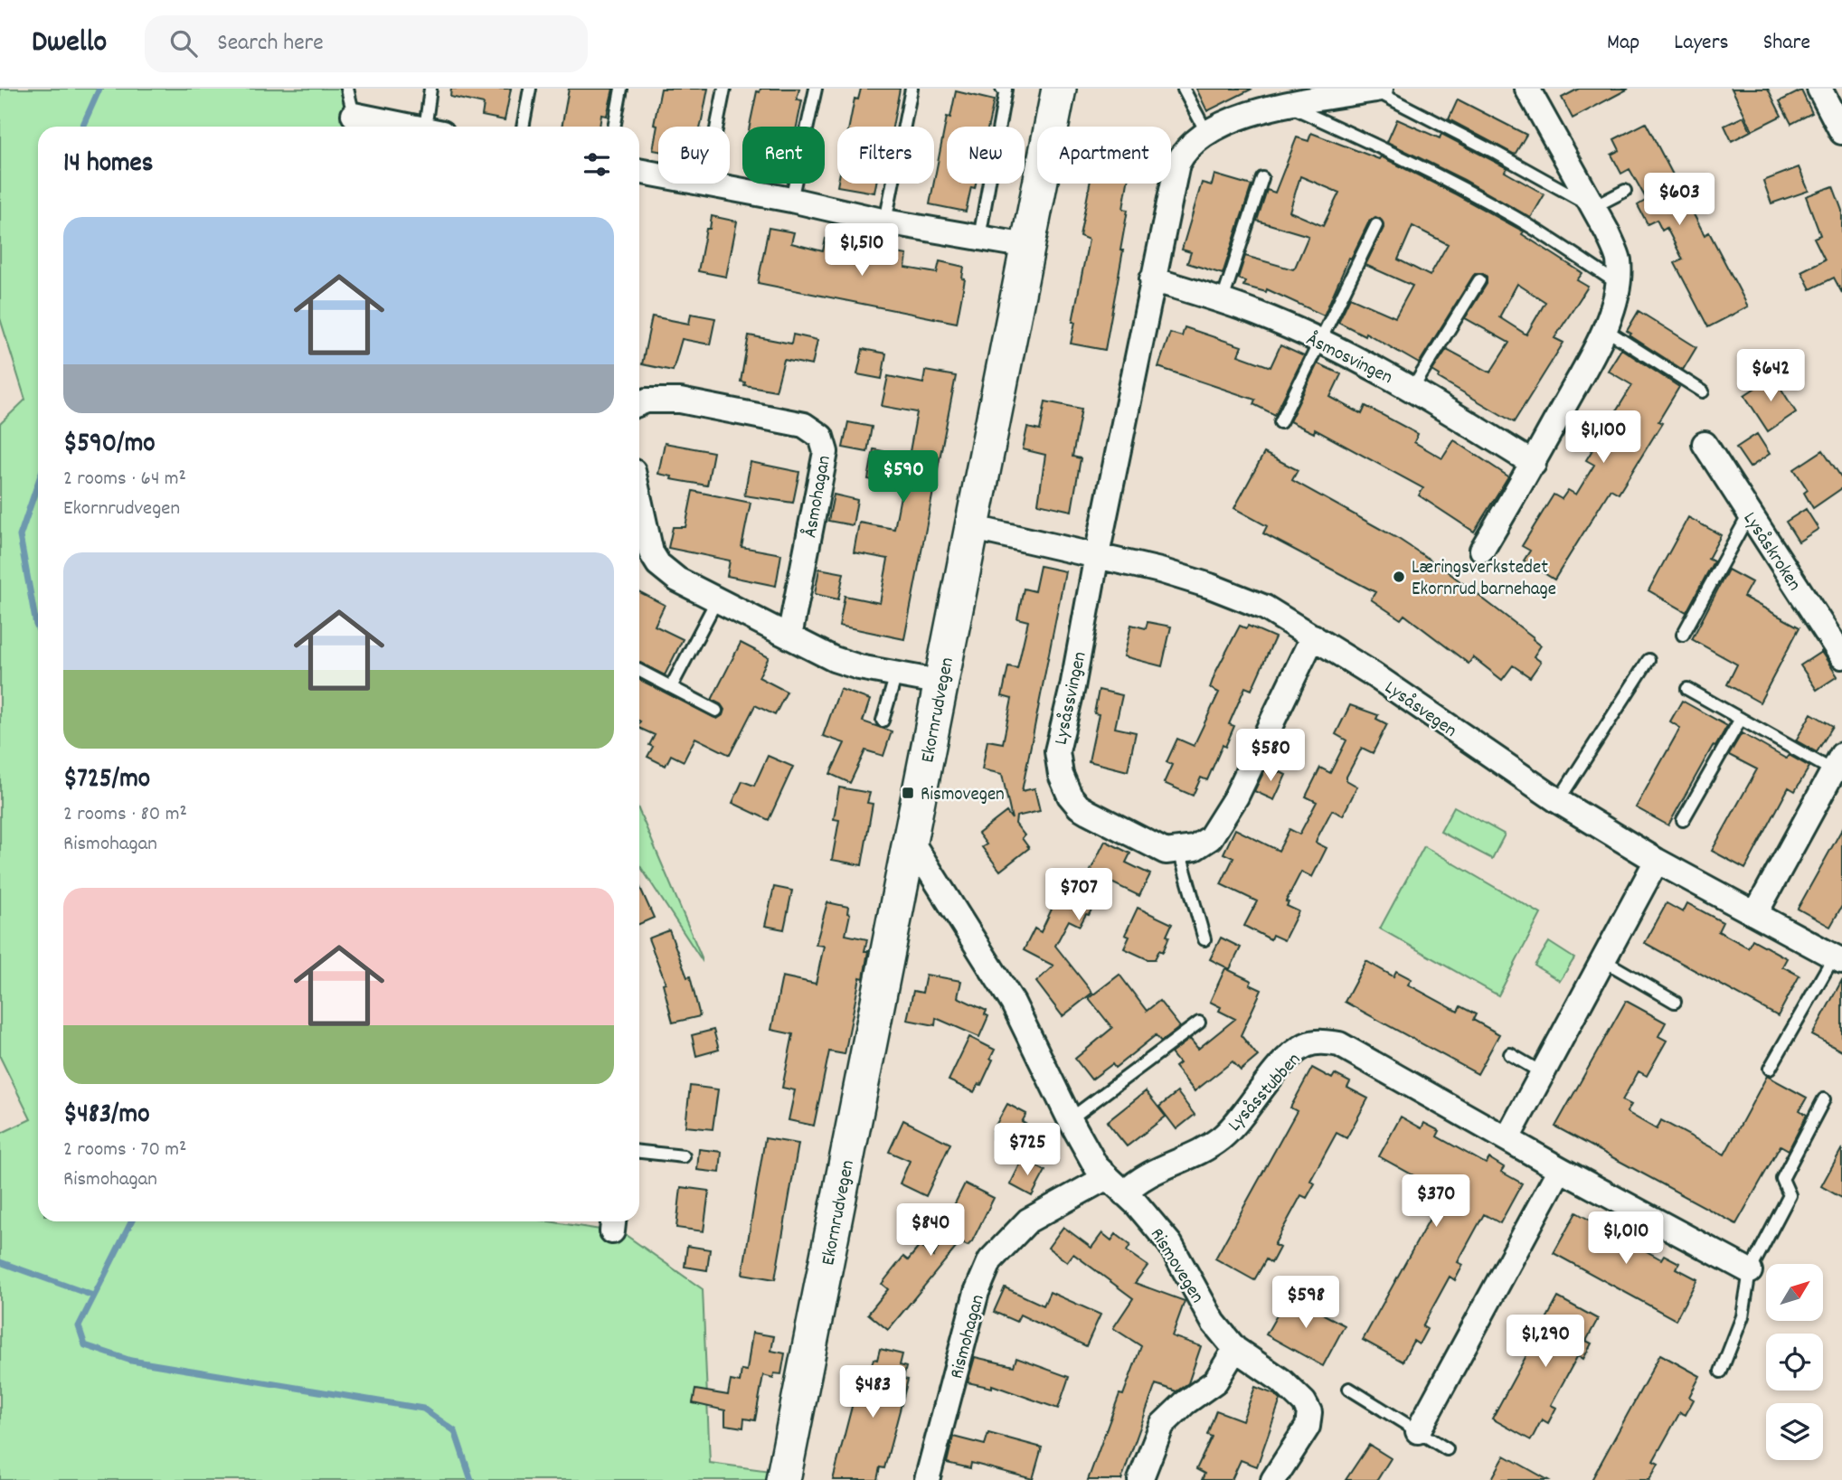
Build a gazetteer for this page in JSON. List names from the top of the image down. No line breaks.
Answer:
{"streets":{"main road":["Ekornrudvegen"],"street":["Åsmosvingen","Åsmohagan","Lysåskroken","Lysåssvingen","Lysåsvegen","Lysåsstubben","Rismovegen","Rismohagan"]},"crossings":[["Lysåssvingen","Lysåsvegen"],["Lysåsvegen","Ekornrudvegen"],["Ekornrudvegen","Rismovegen"],["Lysåsstubben","Rismovegen"],["Lysåsstubben","Rismohagan"],["Rismovegen","Rismohagan"]],"places":{"other":["Læringsverkstedet Ekornrud barnehage"],"transit":["Rismovegen"]},"north":"top right","page":{"header":"Dwello","search":"Search here","nav":["Map","Layers","Share"],"chip":["Buy","Rent","Filters","New","Apartment"],"heading":"14 homes","price":["$603","$1,510","$642","$1,100","$590","$580","$707","$725","$370","$840","$1,010","$598","$1,290","$483"],"list":[{"name":"$590/mo","note":"2 rooms · 64 m² · Ekornrudvegen"},{"name":"$725/mo","note":"2 rooms · 80 m² · Rismohagan"},{"name":"$483/mo","note":"2 rooms · 70 m² · Rismohagan"}]}}
